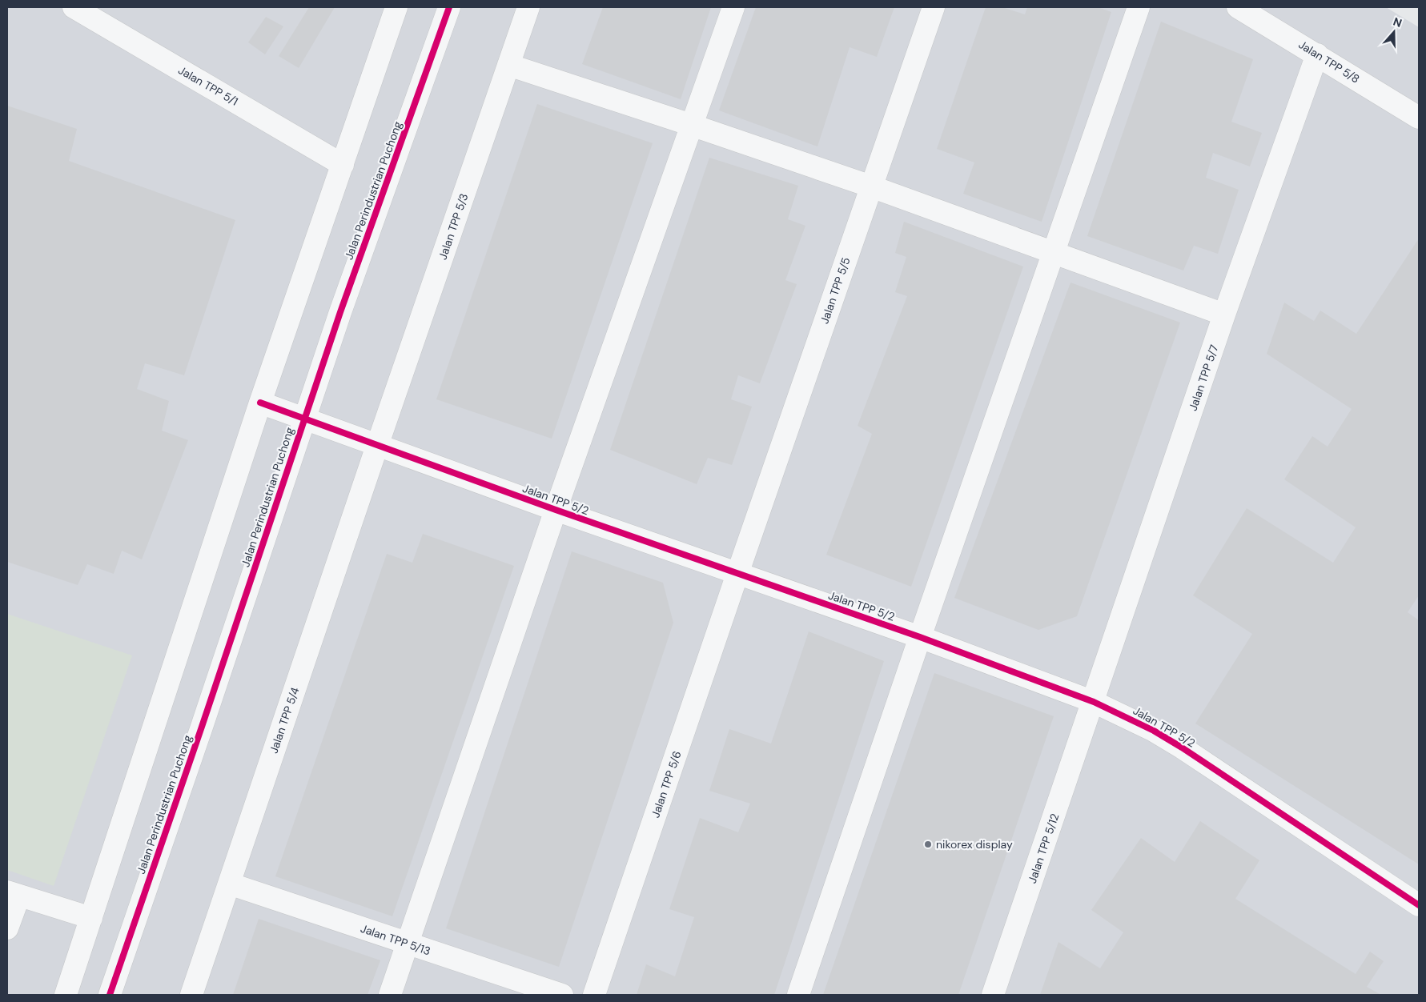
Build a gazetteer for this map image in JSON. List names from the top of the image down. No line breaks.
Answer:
{"streets":{"street":["Jalan TPP 5/8","Jalan TPP 5/1","Jalan Perindustrian Puchong","Jalan TPP 5/3","Jalan TPP 5/5","Jalan TPP 5/7","Jalan TPP 5/2","Jalan TPP 5/4","Jalan TPP 5/6","Jalan TPP 5/12","Jalan TPP 5/13"]},"crossings":[["Jalan TPP 5/8","Jalan TPP 5/7"],["Jalan Perindustrian Puchong","Jalan TPP 5/2"],["Jalan TPP 5/3","Jalan TPP 5/2"],["Jalan TPP 5/3","Jalan TPP 5/4"],["Jalan TPP 5/5","Jalan TPP 5/2"],["Jalan TPP 5/5","Jalan TPP 5/6"],["Jalan TPP 5/7","Jalan TPP 5/2"],["Jalan TPP 5/7","Jalan TPP 5/12"],["Jalan TPP 5/2","Jalan TPP 5/4"],["Jalan TPP 5/2","Jalan TPP 5/6"],["Jalan TPP 5/2","Jalan TPP 5/12"],["Jalan TPP 5/4","Jalan TPP 5/13"]],"places":["nikorex display"],"north":"top"}
